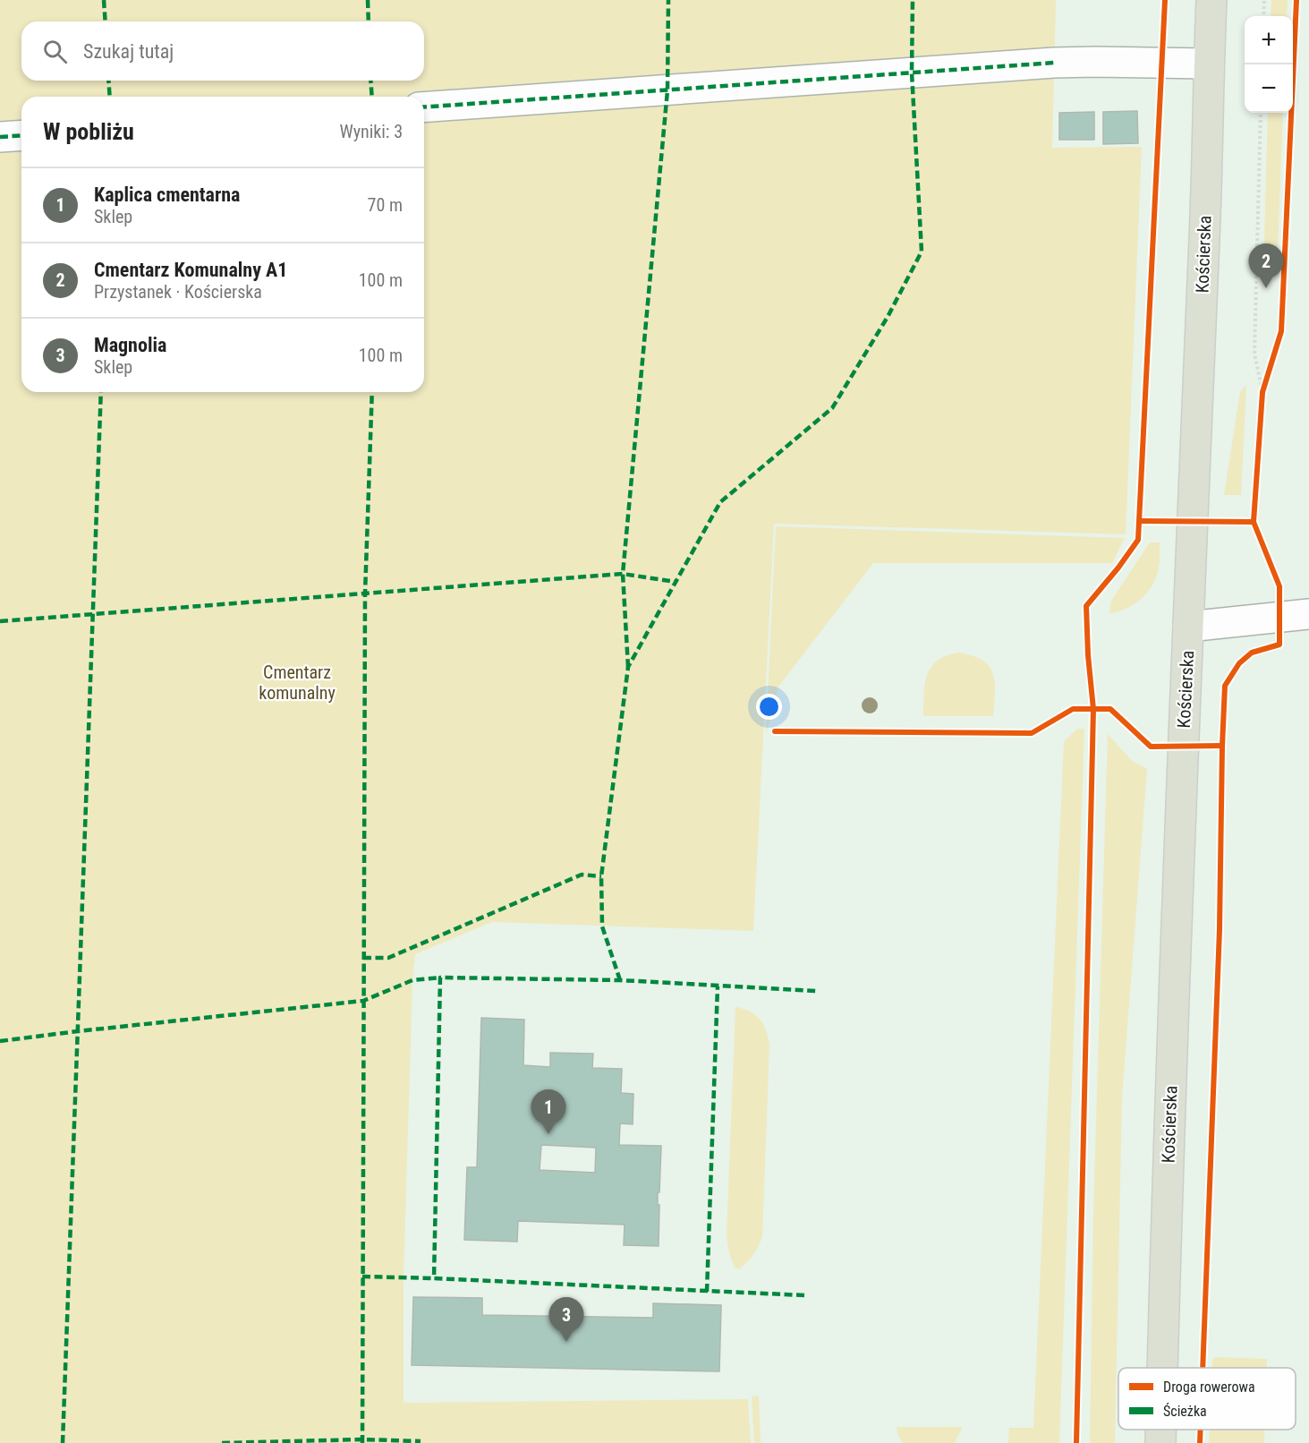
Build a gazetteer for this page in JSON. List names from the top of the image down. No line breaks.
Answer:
{"streets":{"main road":["Kościerska"]},"parks":["Cmentarz komunalny"],"legend":["Droga rowerowa","Ścieżka"],"page":{"map_buttons":["+","−"],"search":"Szukaj tutaj","heading":["W pobliżu","Wyniki: 3"],"list":[{"mark":"1","name":"Kaplica cmentarna","note":"Sklep","value":"70 m"},{"mark":"2","name":"Cmentarz Komunalny A1","note":"Przystanek · Kościerska","value":"100 m"},{"mark":"3","name":"Magnolia","note":"Sklep","value":"100 m"}],"pins":["2","1","3"]}}
